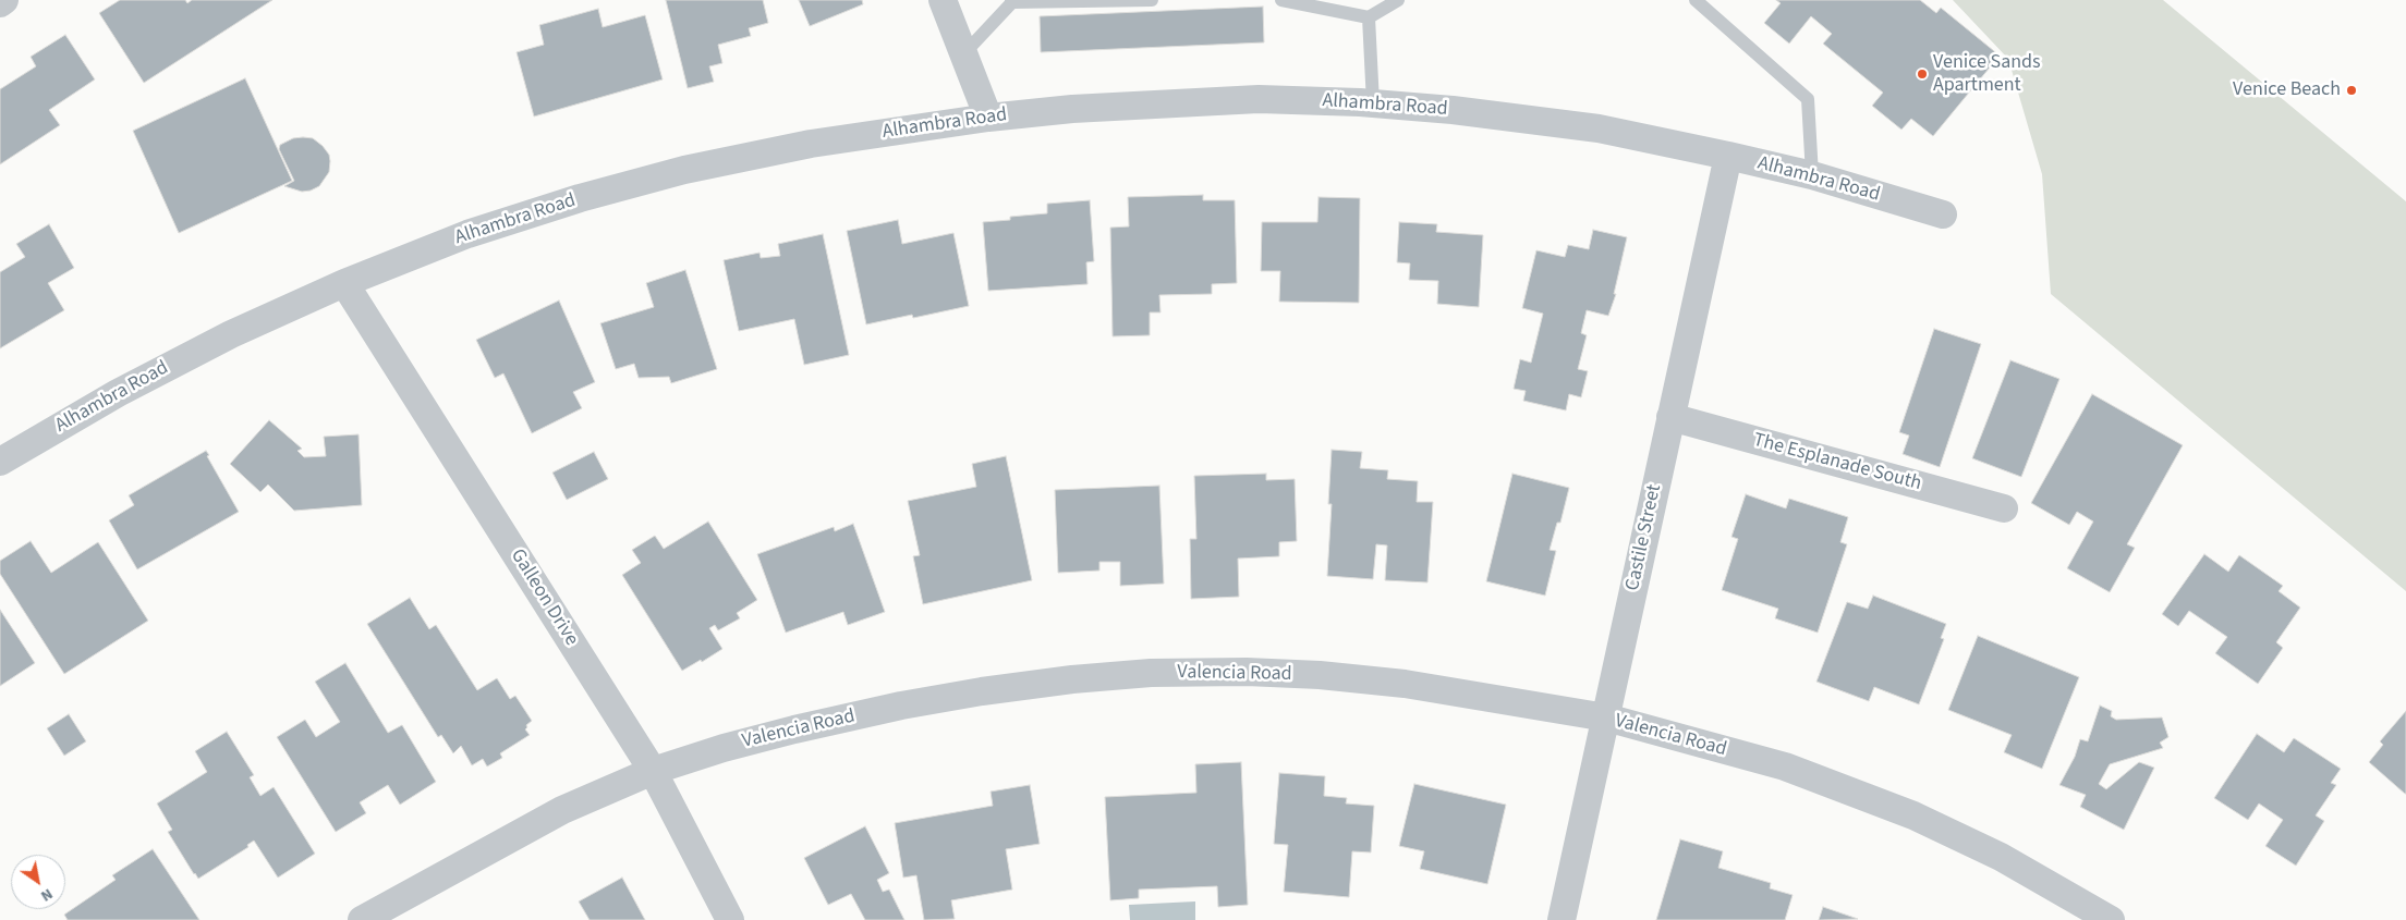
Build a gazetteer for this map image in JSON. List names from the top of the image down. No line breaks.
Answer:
{"streets":{"street":["Alhambra Road","The Esplanade South","Castile Street","Galleon Drive","Valencia Road"]},"crossings":[["Alhambra Road","Castile Street"],["Alhambra Road","Galleon Drive"],["The Esplanade South","Castile Street"],["Castile Street","Valencia Road"],["Galleon Drive","Valencia Road"]],"places":["Venice Sands Apartment","Venice Beach"],"north":"bottom right"}
